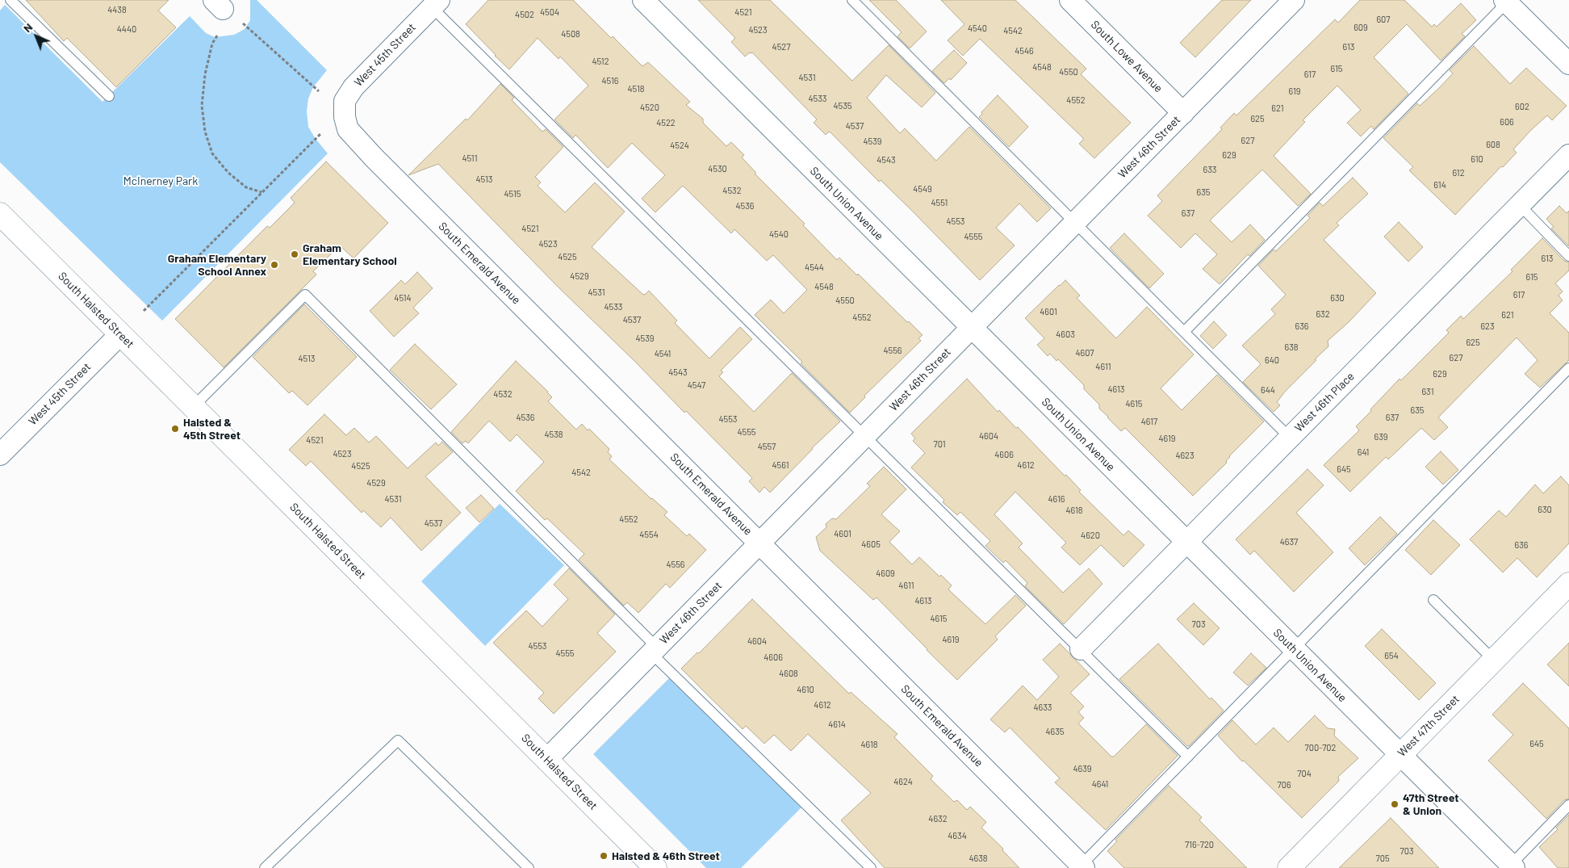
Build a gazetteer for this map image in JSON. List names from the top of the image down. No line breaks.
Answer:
{"streets":{"main road":["South Halsted Street","West 47th Street"],"street":["West 45th Street","South Lowe Avenue","West 46th Street","South Union Avenue","South Emerald Avenue","West 46th Place"]},"crossings":[["West 45th Street","South Emerald Avenue"],["West 45th Street","South Halsted Street"],["South Lowe Avenue","West 46th Street"],["West 46th Street","South Union Avenue"],["West 46th Street","South Emerald Avenue"],["West 46th Street","South Halsted Street"],["South Union Avenue","West 46th Place"],["South Union Avenue","West 47th Street"]],"parks":["McInerney Park"],"places":["Graham Elementary School","Graham Elementary School Annex","Halsted & 45th Street","47th Street & Union","Halsted & 46th Street"],"house_numbers":["4438","4504","4521","4502","607","609","4540","4440","4523","4542","4508","4527","613","4546","4512","4548","615","4550","617","4531","4516","4518","619","4533","4552","4535","602","4520","621","625","606","4522","4537","627","4539","608","4524","629","4511","610","4543","4530","633","612","4513","614","4549","4532","635","4515","4551","4536","637","4553","4521","4540","4555","4523","4525","613","4544","4529","615","4548","4531","617","4514","630","4550","4533","4601","632","621","4552","4537","636","623","4603","4539","625","638","4556","4607","4541","627","4513","640","4611","4543","629","4547","4613","644","631","4532","4615","635","4536","637","4553","4617","4555","4538","4604","639","4619","4521","701","4557","641","4523","4606","4623","4561","4612","4525","645","4542","4529","4531","4616","630","4618","4552","4537","4601","4554","4620","4637","4605","636","4556","4609","4611","4613","4615","703","4619","4604","4553","4555","654","4606","4608","4610","4612","4633","4614","4635","645","4618","700-702","4639","704","4624","4641","706","4632","4634","716-720","703","4638","705"],"north":"top left"}
